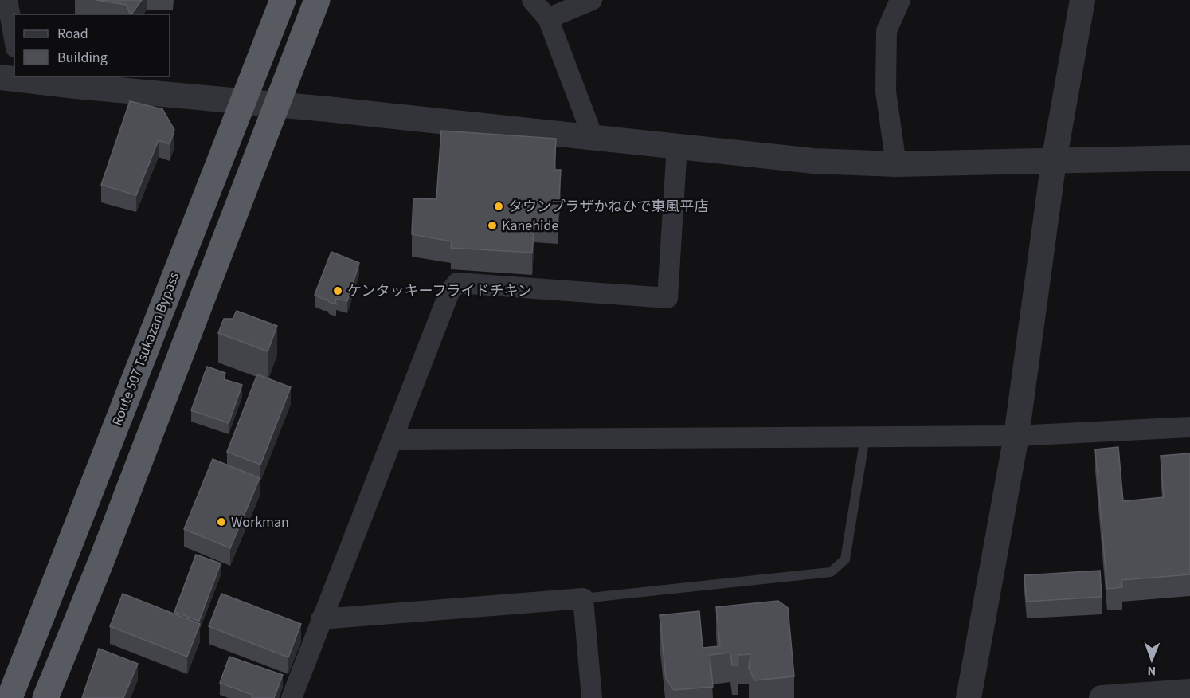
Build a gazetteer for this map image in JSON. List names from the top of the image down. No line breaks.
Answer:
{"streets":{"highway":["Route 507 Tsukazan Bypass"]},"places":["タウンプラザかねひで東風平店","Kanehide","ケンタッキーフライドチキン","Workman"],"legend":["Road","Building"],"north":"bottom"}
